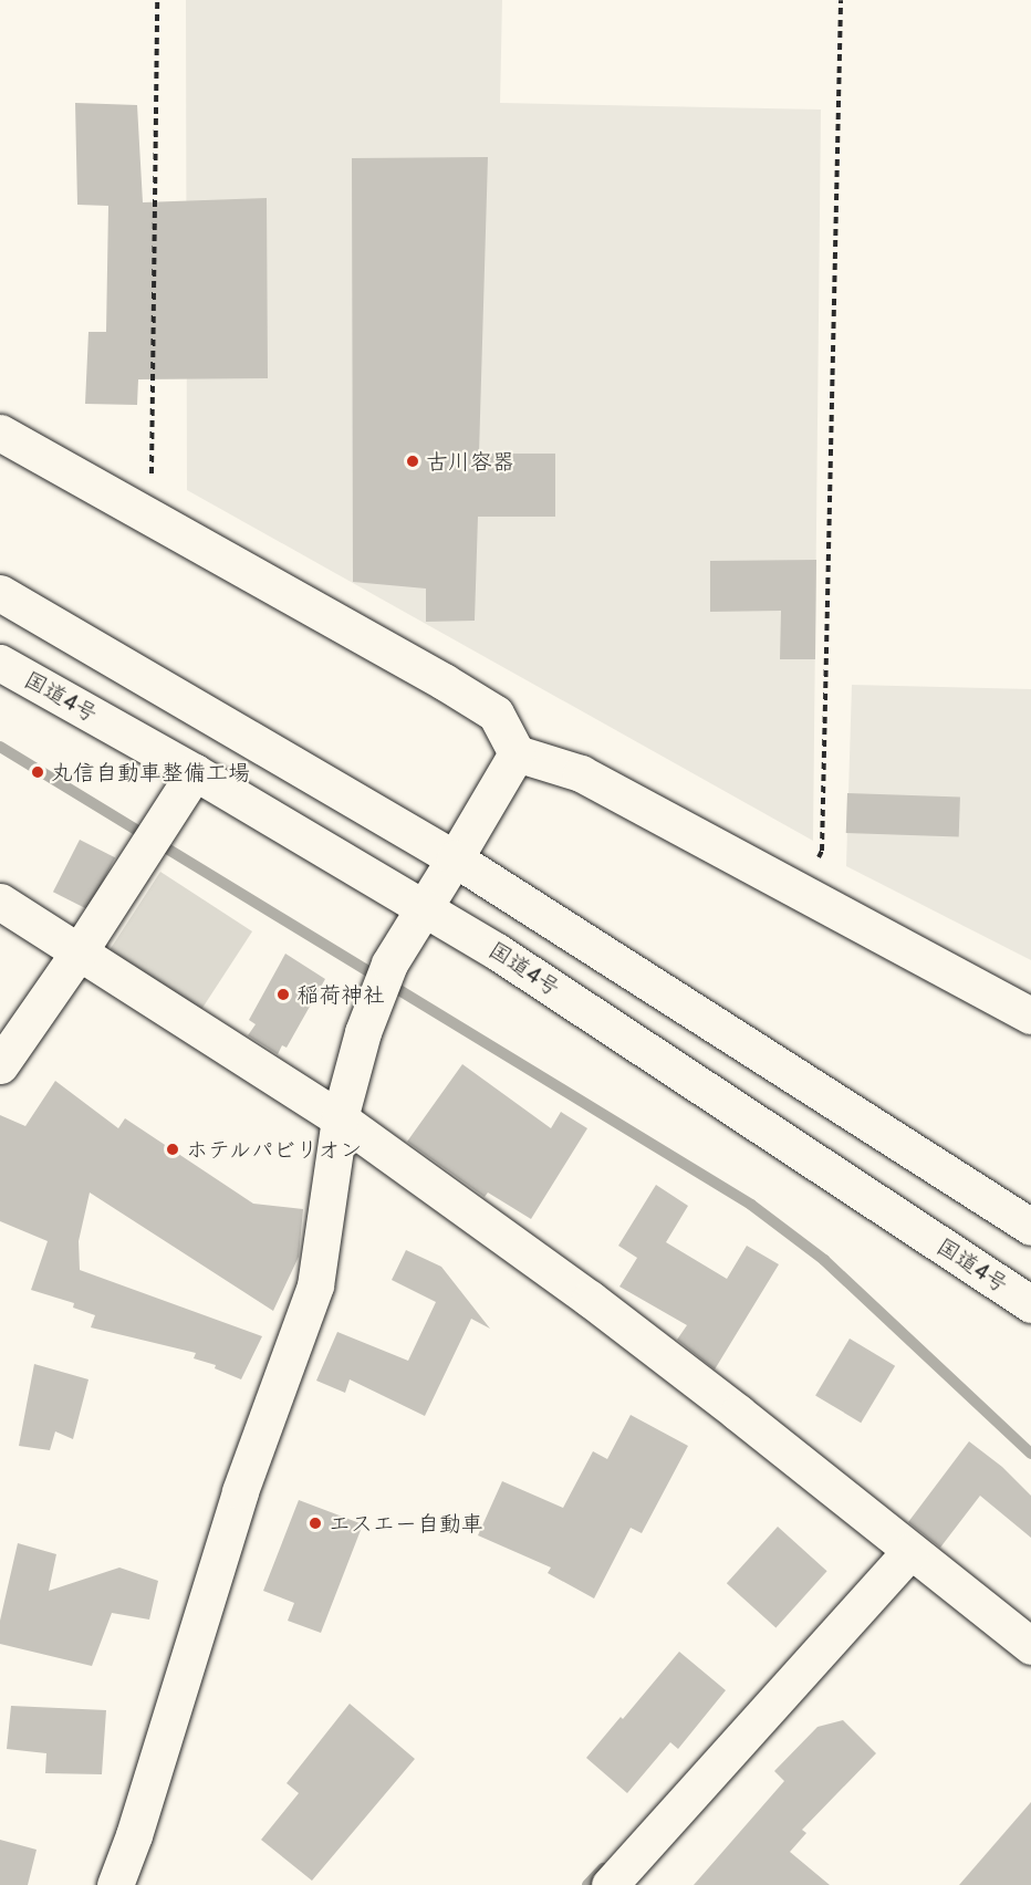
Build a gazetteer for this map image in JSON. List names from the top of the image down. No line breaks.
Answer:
{"streets":{"main road":["国道4号"]},"places":["古川容器","丸信自動車整備工場","稲荷神社","ホテルパビリオン","エスエー自動車"]}
